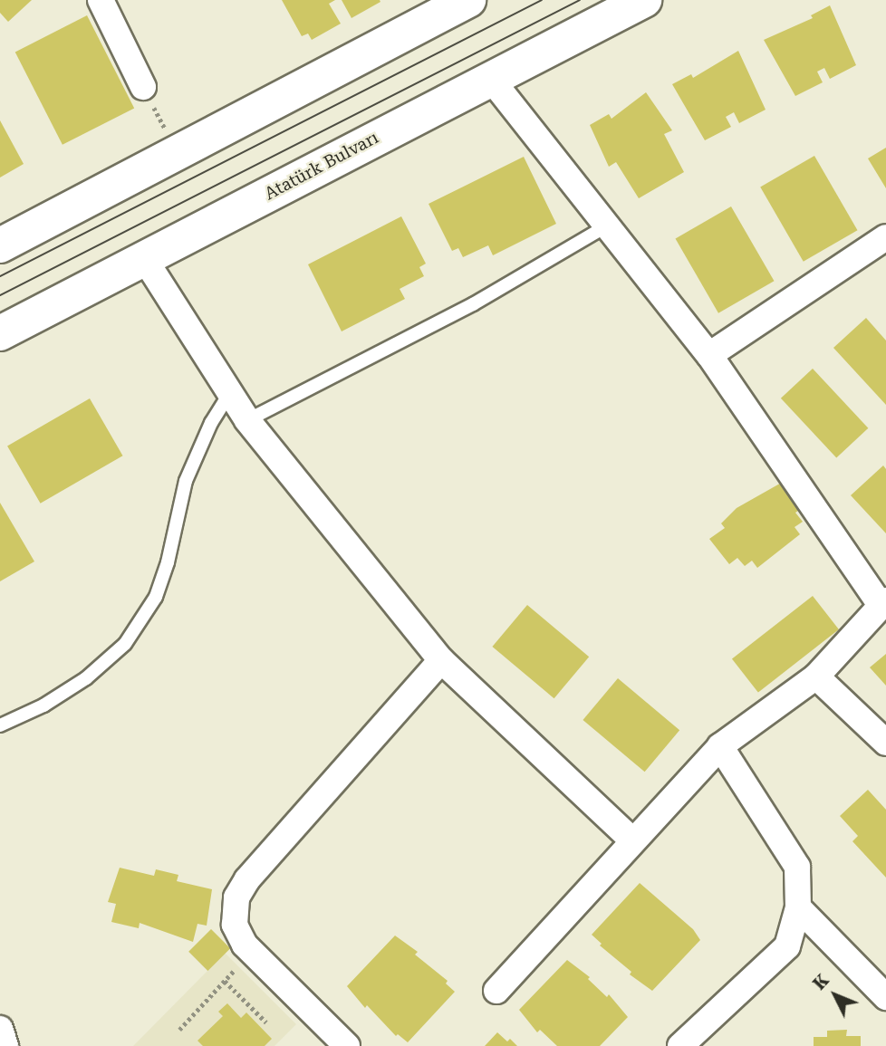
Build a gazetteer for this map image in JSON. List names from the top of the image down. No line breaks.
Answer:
{"streets":{"main road":["Atatürk Bulvarı"]},"north":"top left"}
